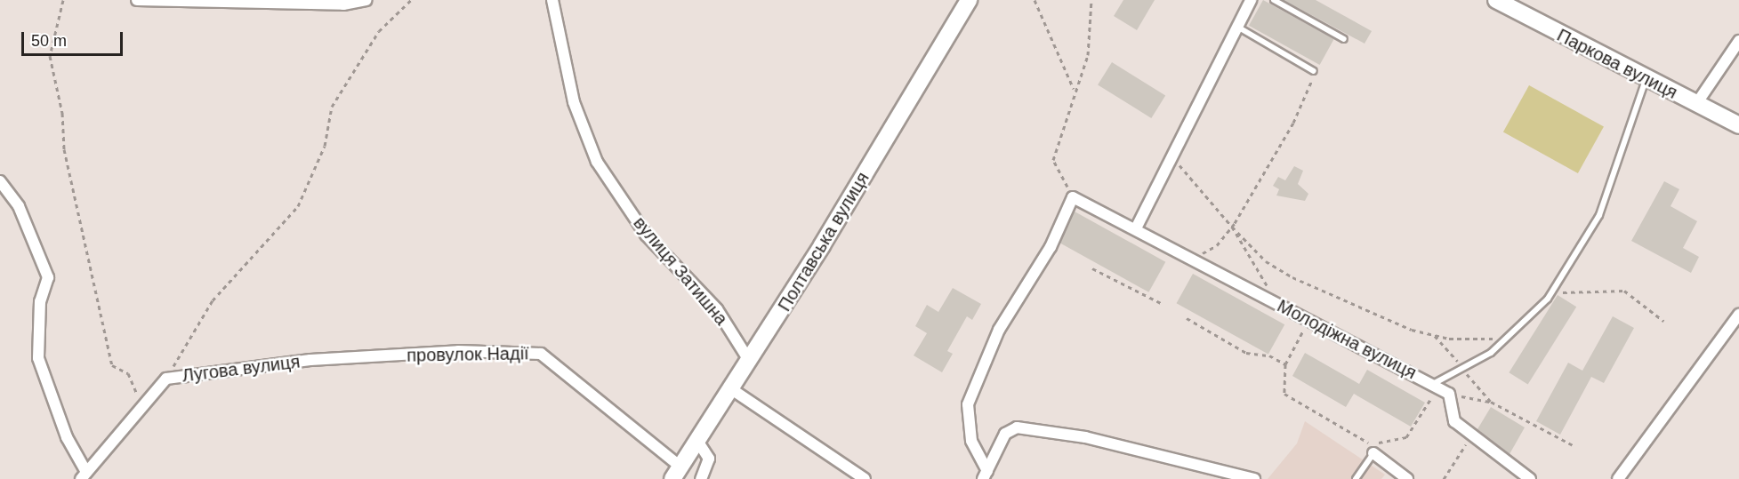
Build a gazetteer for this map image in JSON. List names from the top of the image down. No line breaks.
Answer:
{"streets":{"street":["Паркова вулиця","Полтавська вулиця","вулиця Затишна","Молодіжна вулиця","провулок Надії","Лугова вулиця"]},"crossings":[["Полтавська вулиця","вулиця Затишна"],["Полтавська вулиця","провулок Надії"],["провулок Надії","Лугова вулиця"]],"scale_bar":"50 m"}
